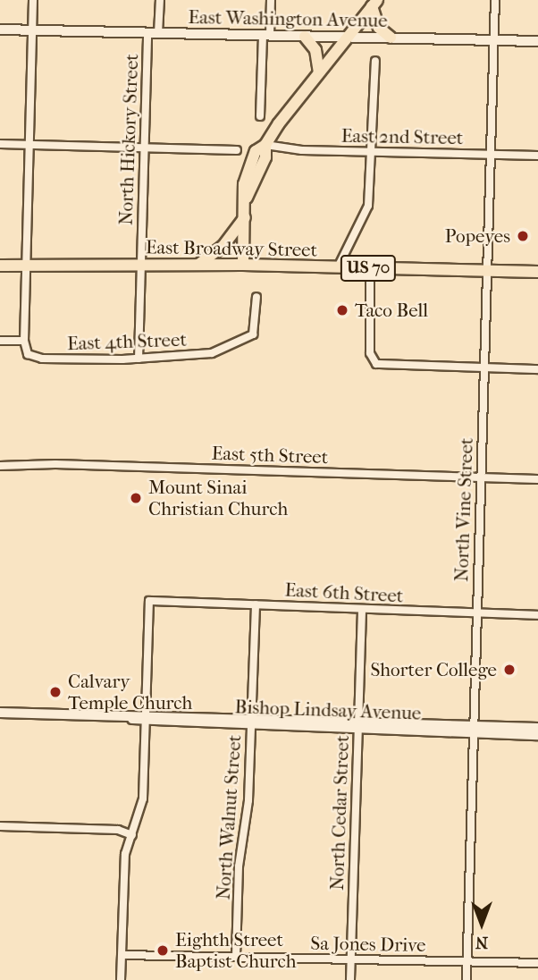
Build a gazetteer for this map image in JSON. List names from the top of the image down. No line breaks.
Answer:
{"streets":{"main road":["East Broadway Street","US 70"],"street":["East Washington Avenue","East 2nd Street","North Hickory Street","East 4th Street","East 5th Street","North Vine Street","East 6th Street","Bishop Lindsay Avenue","North Cedar Street","North Walnut Street","Sa Jones Drive"]},"crossings":[["East Washington Avenue","North Hickory Street"],["East Washington Avenue","North Vine Street"],["East 2nd Street","North Vine Street"],["North Hickory Street","East Broadway Street"],["North Hickory Street","East 4th Street"],["East Broadway Street","North Vine Street"],["East 5th Street","North Vine Street"],["North Vine Street","East 6th Street"],["North Vine Street","Bishop Lindsay Avenue"],["North Vine Street","Sa Jones Drive"],["East 6th Street","Bishop Lindsay Avenue"],["East 6th Street","North Cedar Street"],["East 6th Street","North Walnut Street"],["Bishop Lindsay Avenue","North Cedar Street"],["Bishop Lindsay Avenue","North Walnut Street"],["North Cedar Street","Sa Jones Drive"],["North Walnut Street","Sa Jones Drive"]],"places":["Popeyes","Taco Bell","Mount Sinai Christian Church","Shorter College","Calvary Temple Church","Eighth Street Baptist Church"],"north":"bottom"}
